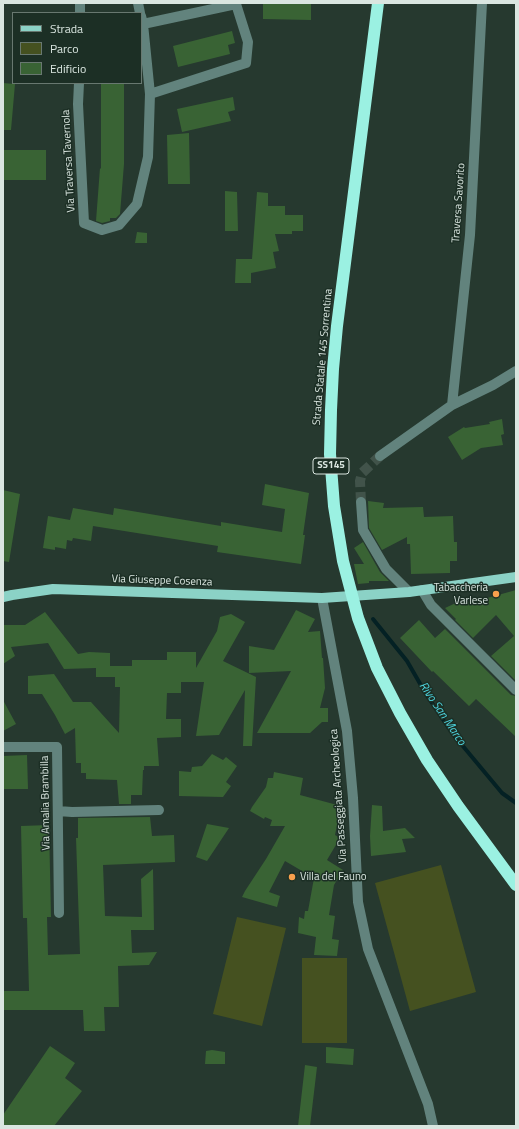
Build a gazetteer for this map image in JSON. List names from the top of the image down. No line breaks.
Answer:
{"streets":{"highway":["Strada Statale 145 Sorrentina","SS145"],"main road":["Via Giuseppe Cosenza"],"street":["Via Traversa Tavernola","Traversa Savorito","Via Passeggiata Archeologica","Via Amalia Brambilla"]},"crossings":[["Via Giuseppe Cosenza","Via Passeggiata Archeologica"]],"water":["Rivo San Marco"],"places":["Tabaccheria Varlese","Villa del Fauno"],"legend":["Strada","Parco","Edificio"]}
